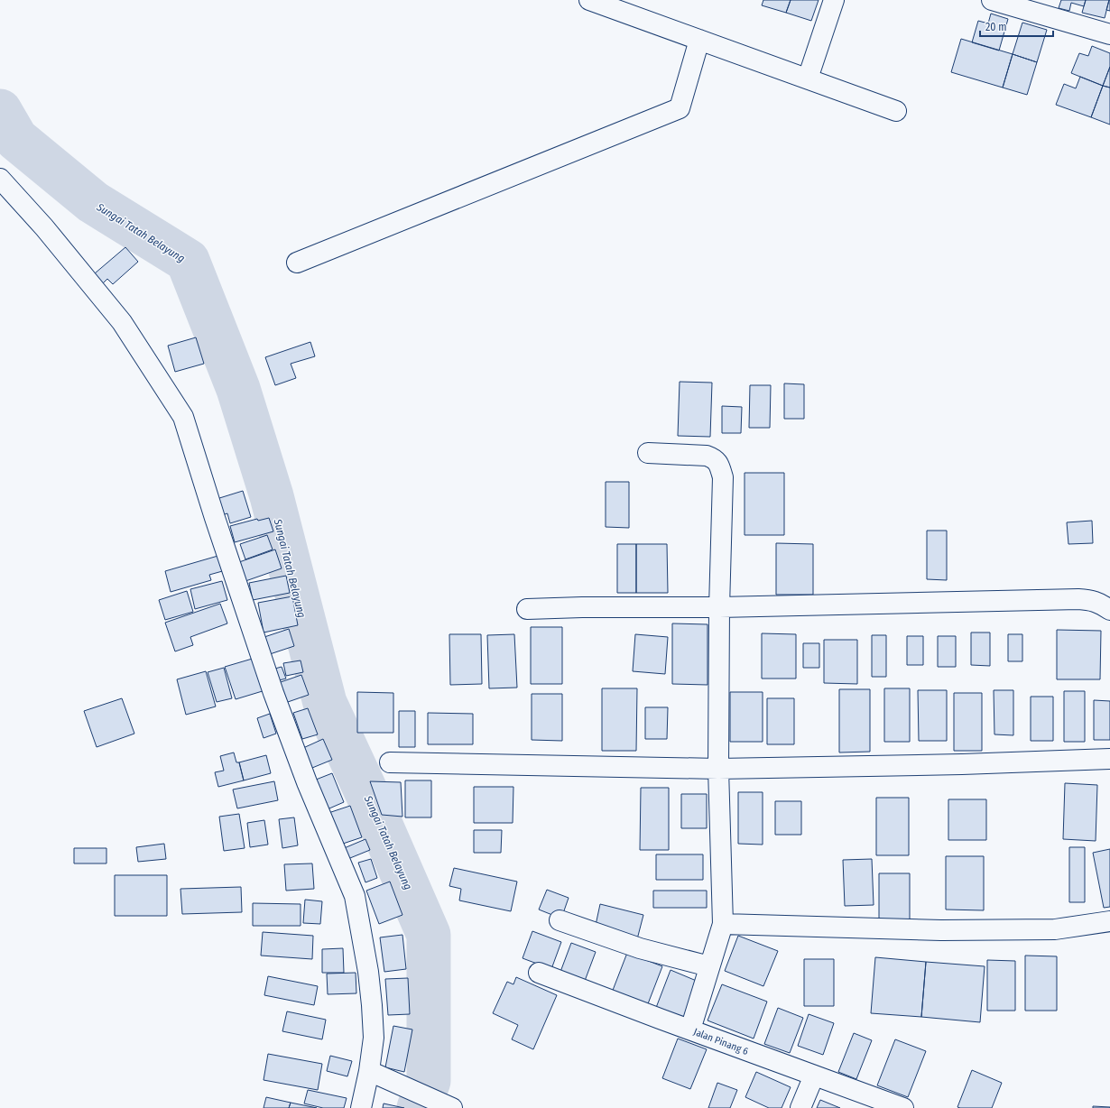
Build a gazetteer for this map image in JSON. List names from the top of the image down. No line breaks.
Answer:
{"streets":{"street":["Jalan Pinang 6"]},"water":["Sungai Tatah Belayung"],"scale_bar":"20 m"}
